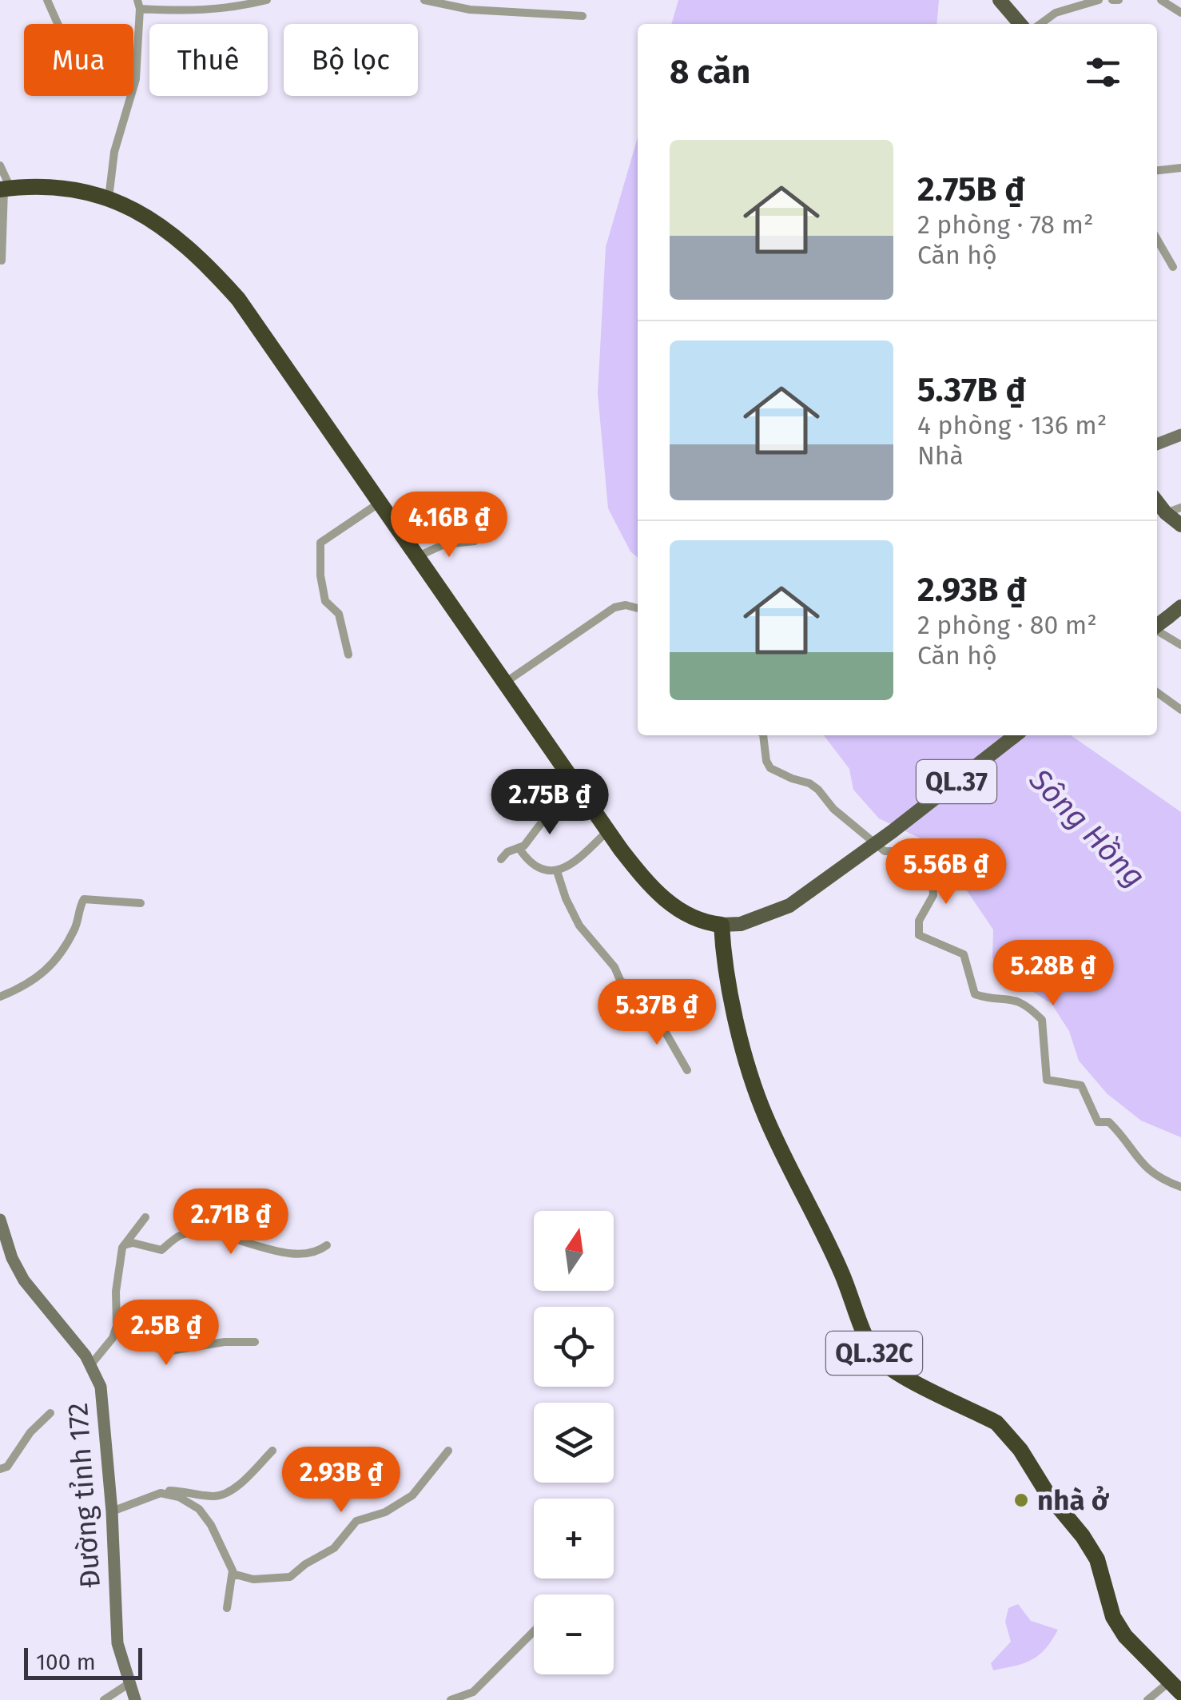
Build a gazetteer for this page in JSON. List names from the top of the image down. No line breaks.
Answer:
{"streets":{"highway":["QL.37","QL.32C"],"main road":["Đường tỉnh 172"]},"crossings":[["QL.37","QL.32C"]],"water":["Sông Hồng"],"places":["nhà ở"],"scale_bar":"100 m","north":"top","page":{"chip":["Mua","Thuê","Bộ lọc"],"heading":"8 căn","list":[{"name":"2.75B ₫","note":"2 phòng · 78 m² · Căn hộ"},{"name":"5.37B ₫","note":"4 phòng · 136 m² · Nhà"},{"name":"2.93B ₫","note":"2 phòng · 80 m² · Căn hộ"}],"price":["4.16B ₫","2.75B ₫","5.56B ₫","5.28B ₫","5.37B ₫","2.71B ₫","2.5B ₫","2.93B ₫"],"map_buttons":["+","−"],"scale":"100 m"}}
